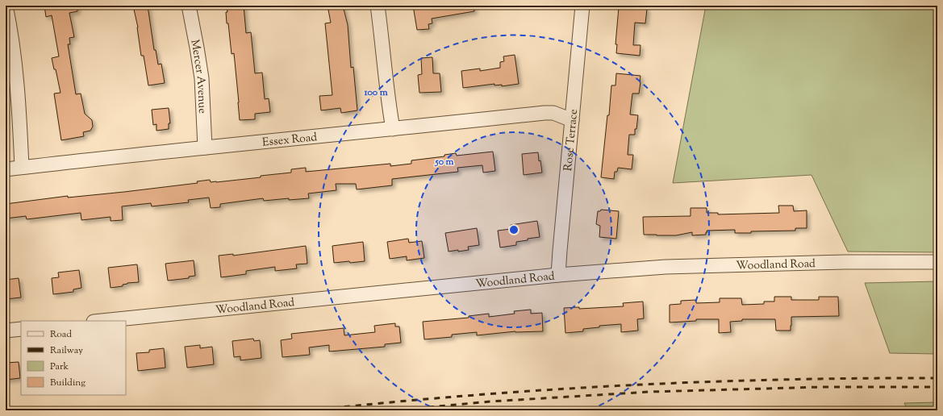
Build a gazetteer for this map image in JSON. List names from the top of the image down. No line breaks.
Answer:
{"streets":{"street":["Mercer Avenue","Essex Road","Rose Terrace","Woodland Road"]},"crossings":[["Mercer Avenue","Essex Road"],["Essex Road","Rose Terrace"],["Rose Terrace","Woodland Road"]],"legend":["Road","Railway","Park","Building"],"rings":["100 m","50 m"]}
